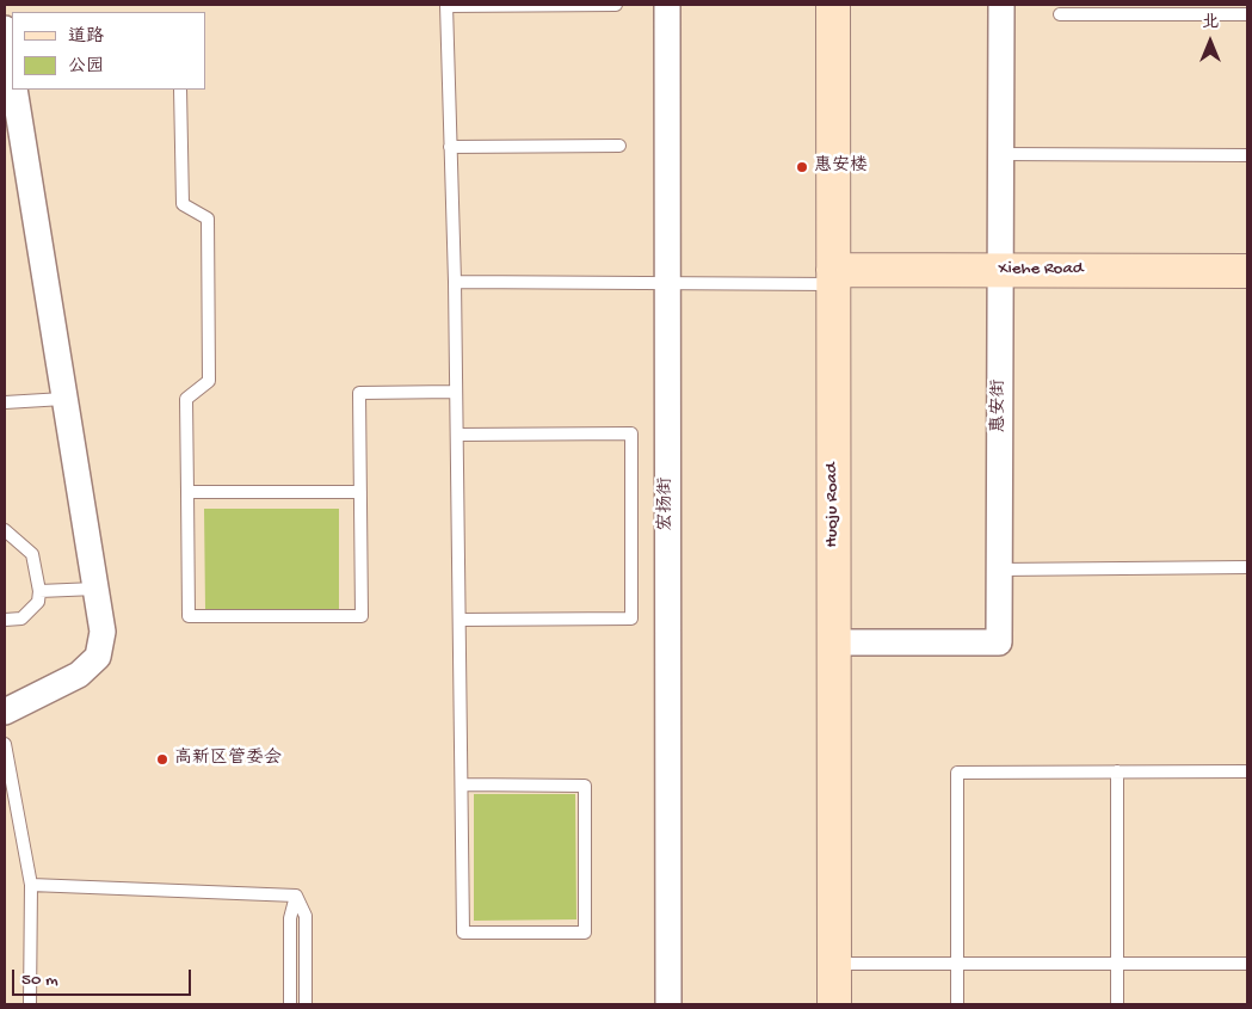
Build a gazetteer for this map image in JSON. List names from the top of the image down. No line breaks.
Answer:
{"streets":{"street":["Xiehe Road","惠安街","宏扬街","Huoju Road"]},"crossings":[["Xiehe Road","惠安街"],["Xiehe Road","Huoju Road"],["惠安街","Huoju Road"]],"places":["惠安楼","高新区管委会"],"legend":["道路","公园"],"scale_bar":"50 m","north":"top"}
